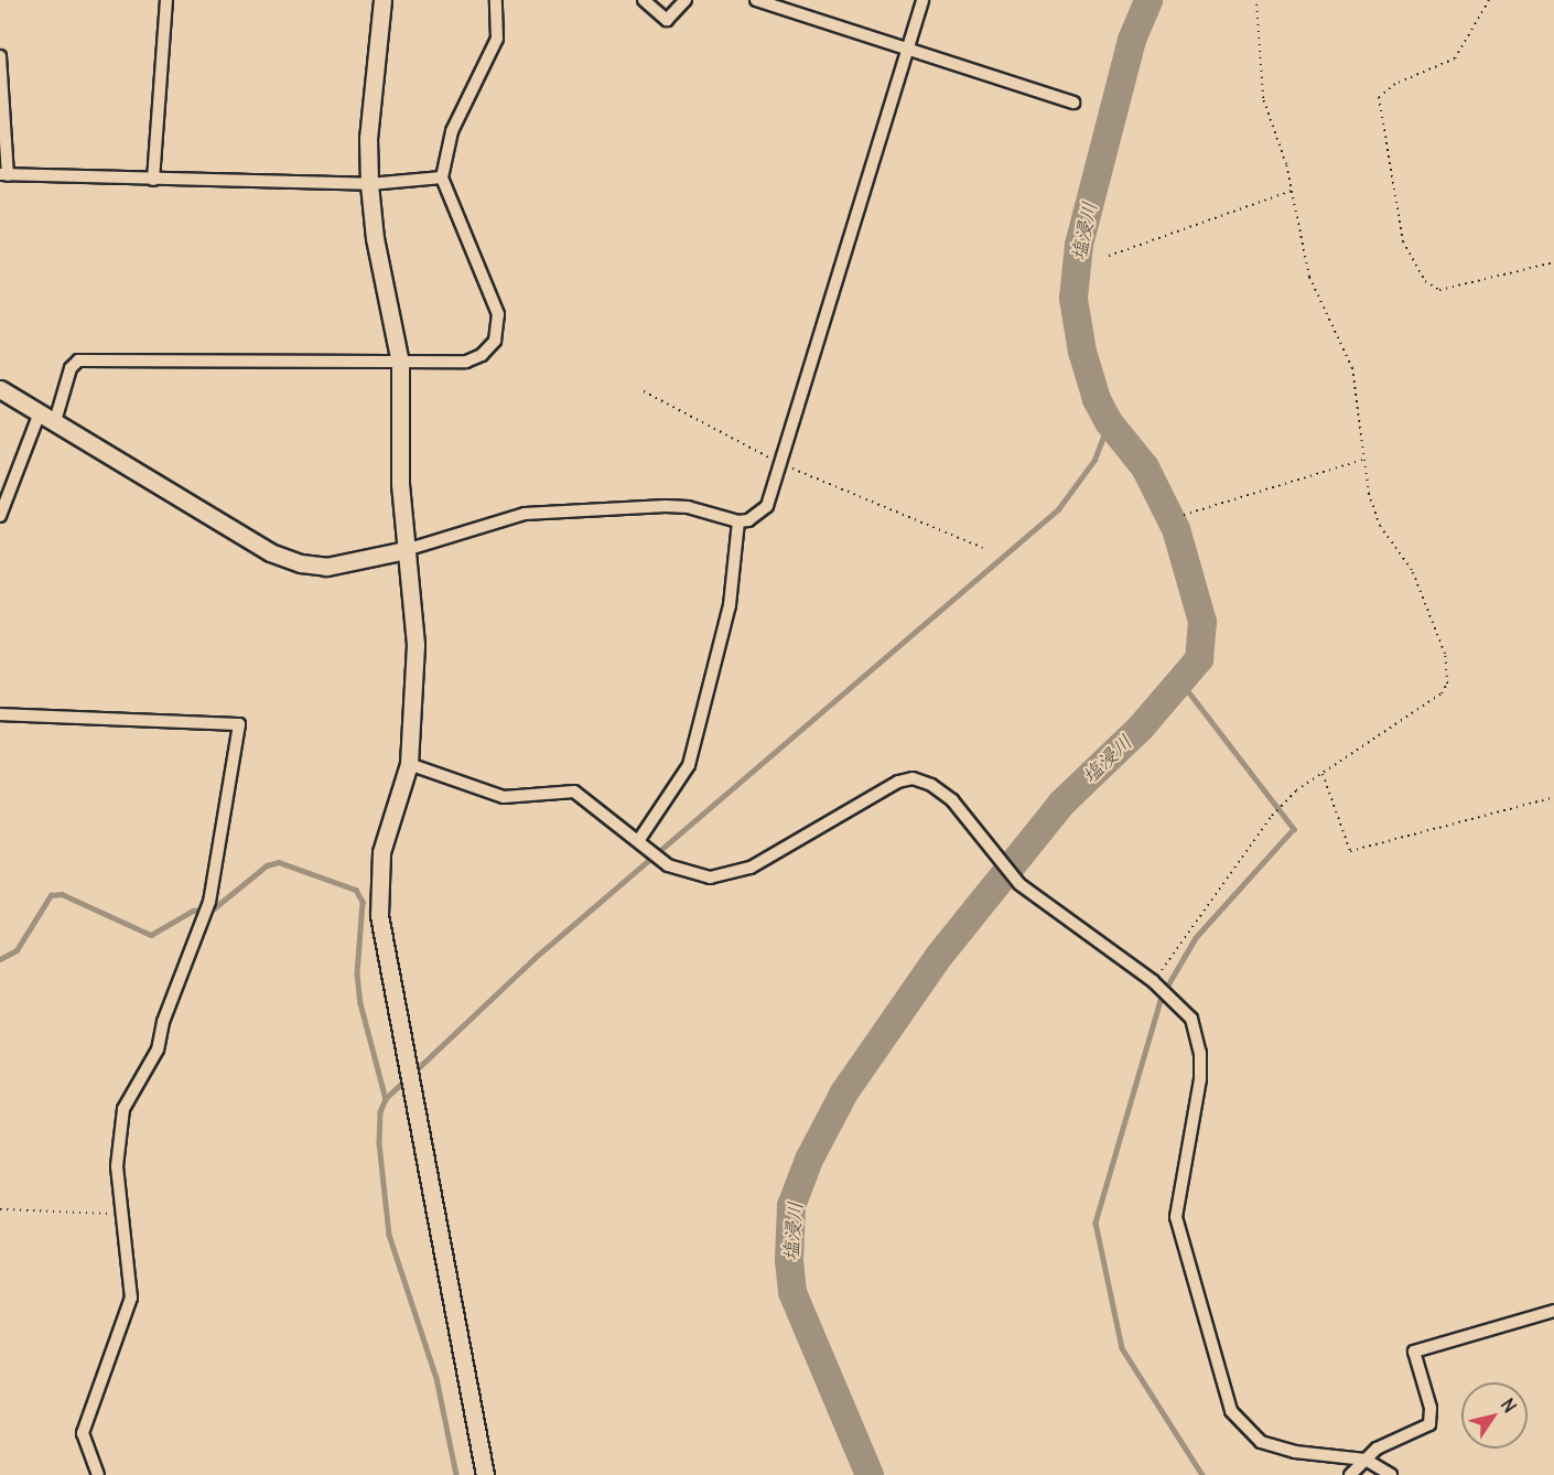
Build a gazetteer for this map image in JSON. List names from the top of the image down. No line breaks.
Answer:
{"water":["塩浸川"],"north":"top right"}
